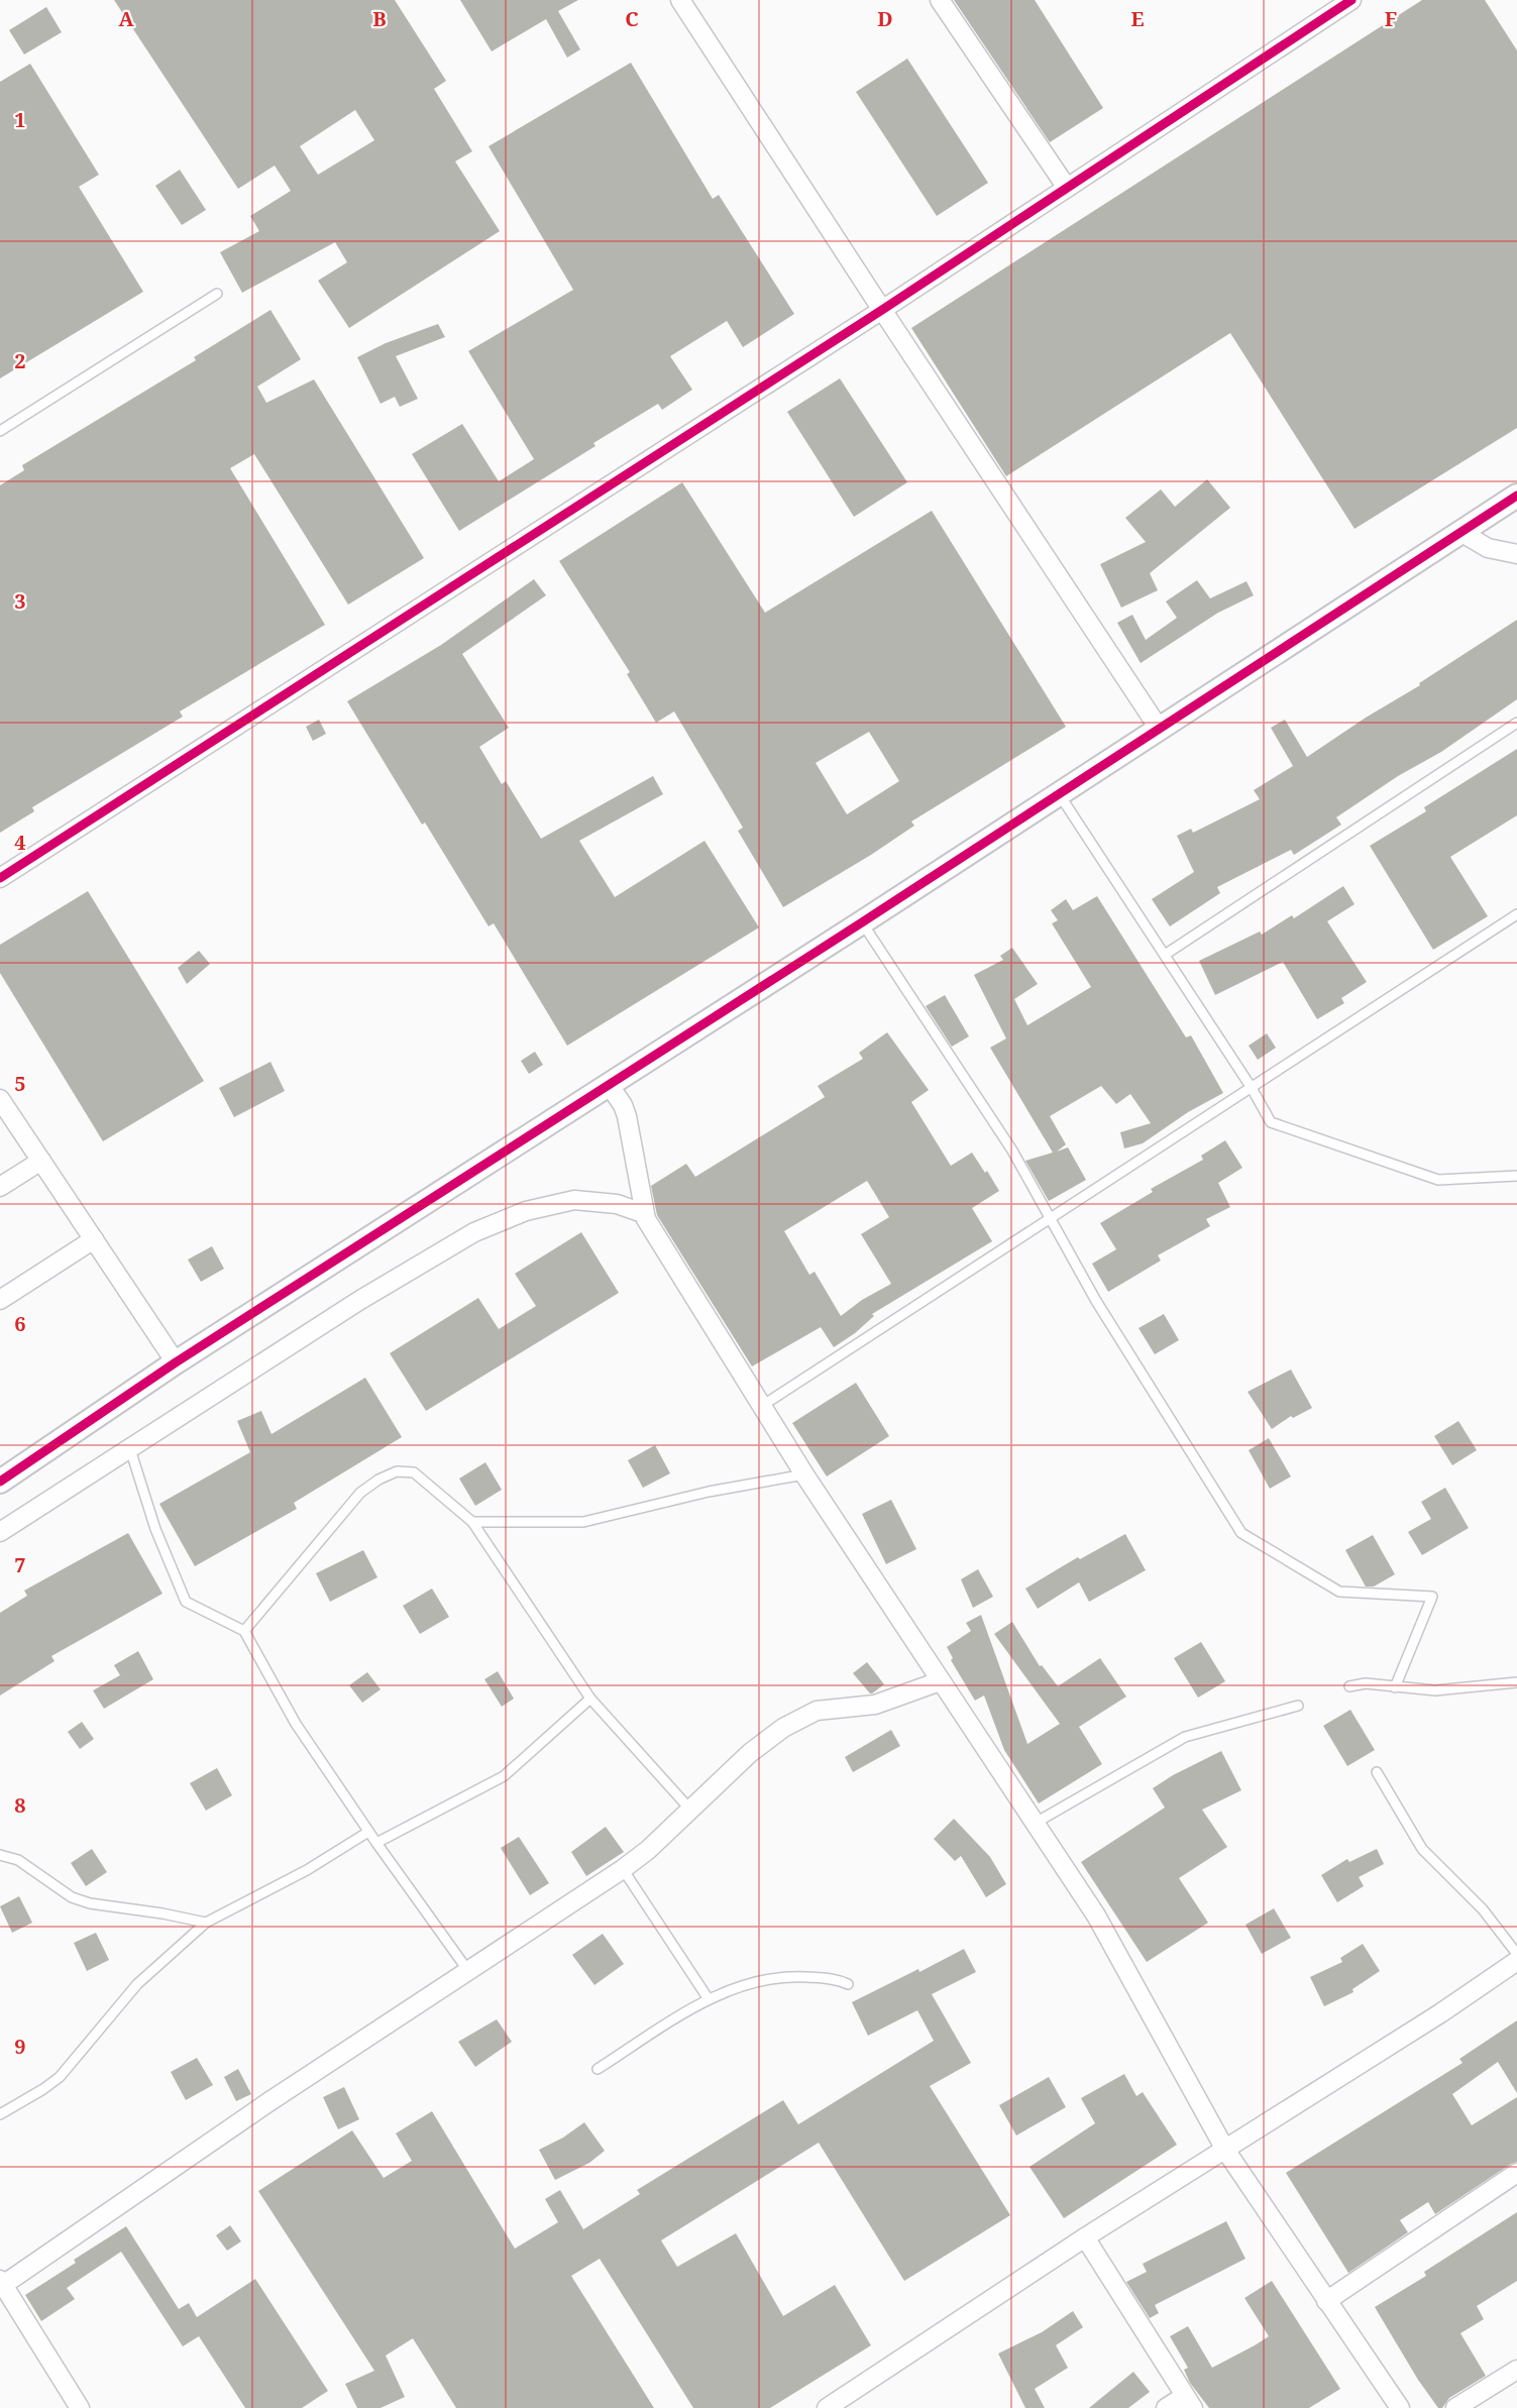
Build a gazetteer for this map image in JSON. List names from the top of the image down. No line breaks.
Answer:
{"grid":{"columns":["A","B","C","D","E","F"],"rows":["1","2","3","4","5","6","7","8","9"]}}
